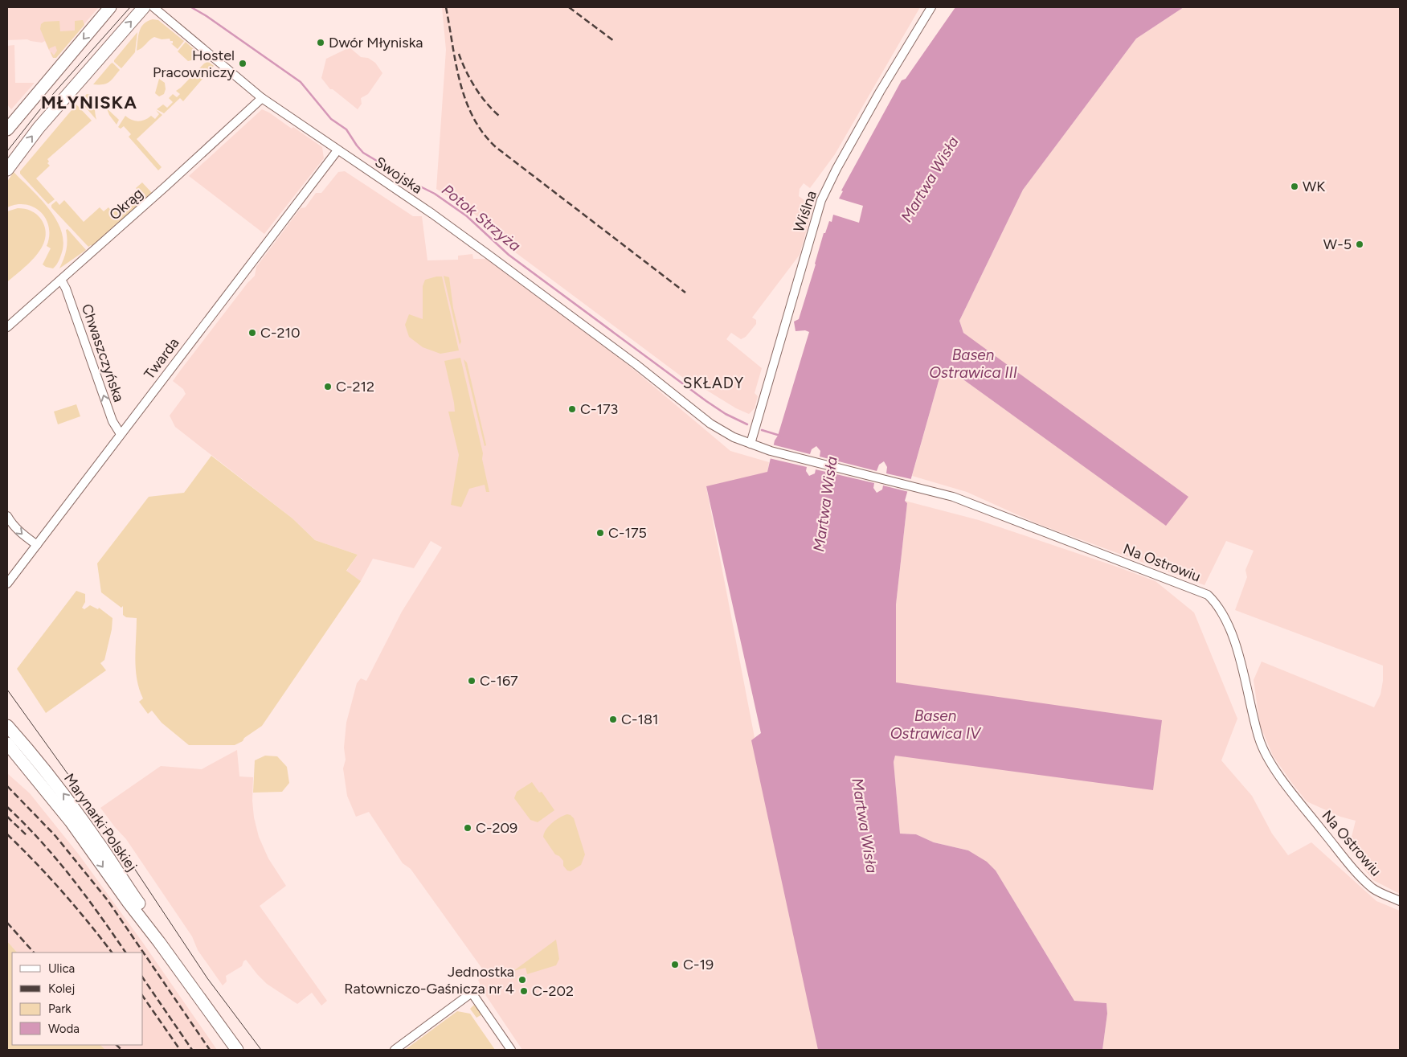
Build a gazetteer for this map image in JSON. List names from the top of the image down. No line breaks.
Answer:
{"streets":{"main road":["Marynarki Polskiej"],"street":["Swojska","Okrąg","Wiślna","Chwaszczyńska","Twarda","Na Ostrowiu"]},"crossings":[["Swojska","Okrąg"],["Swojska","Wiślna"],["Swojska","Twarda"],["Swojska","Na Ostrowiu"],["Okrąg","Chwaszczyńska"],["Wiślna","Na Ostrowiu"],["Chwaszczyńska","Twarda"]],"one_way":["Chwaszczyńska"],"districts":["MŁYNISKA","SKŁADY"],"water":["Martwa Wisła","Potok Strzyża","Basen Ostrawica III","Basen Ostrawica IV"],"places":["Dwór Młyniska","Hostel Pracowniczy","WK","W-5","C-210","C-212","C-173","C-175","C-167","C-181","C-209","C-19","Jednostka Ratowniczo-Gaśnicza nr 4","C-202"],"legend":["Ulica","Kolej","Park","Woda"]}
